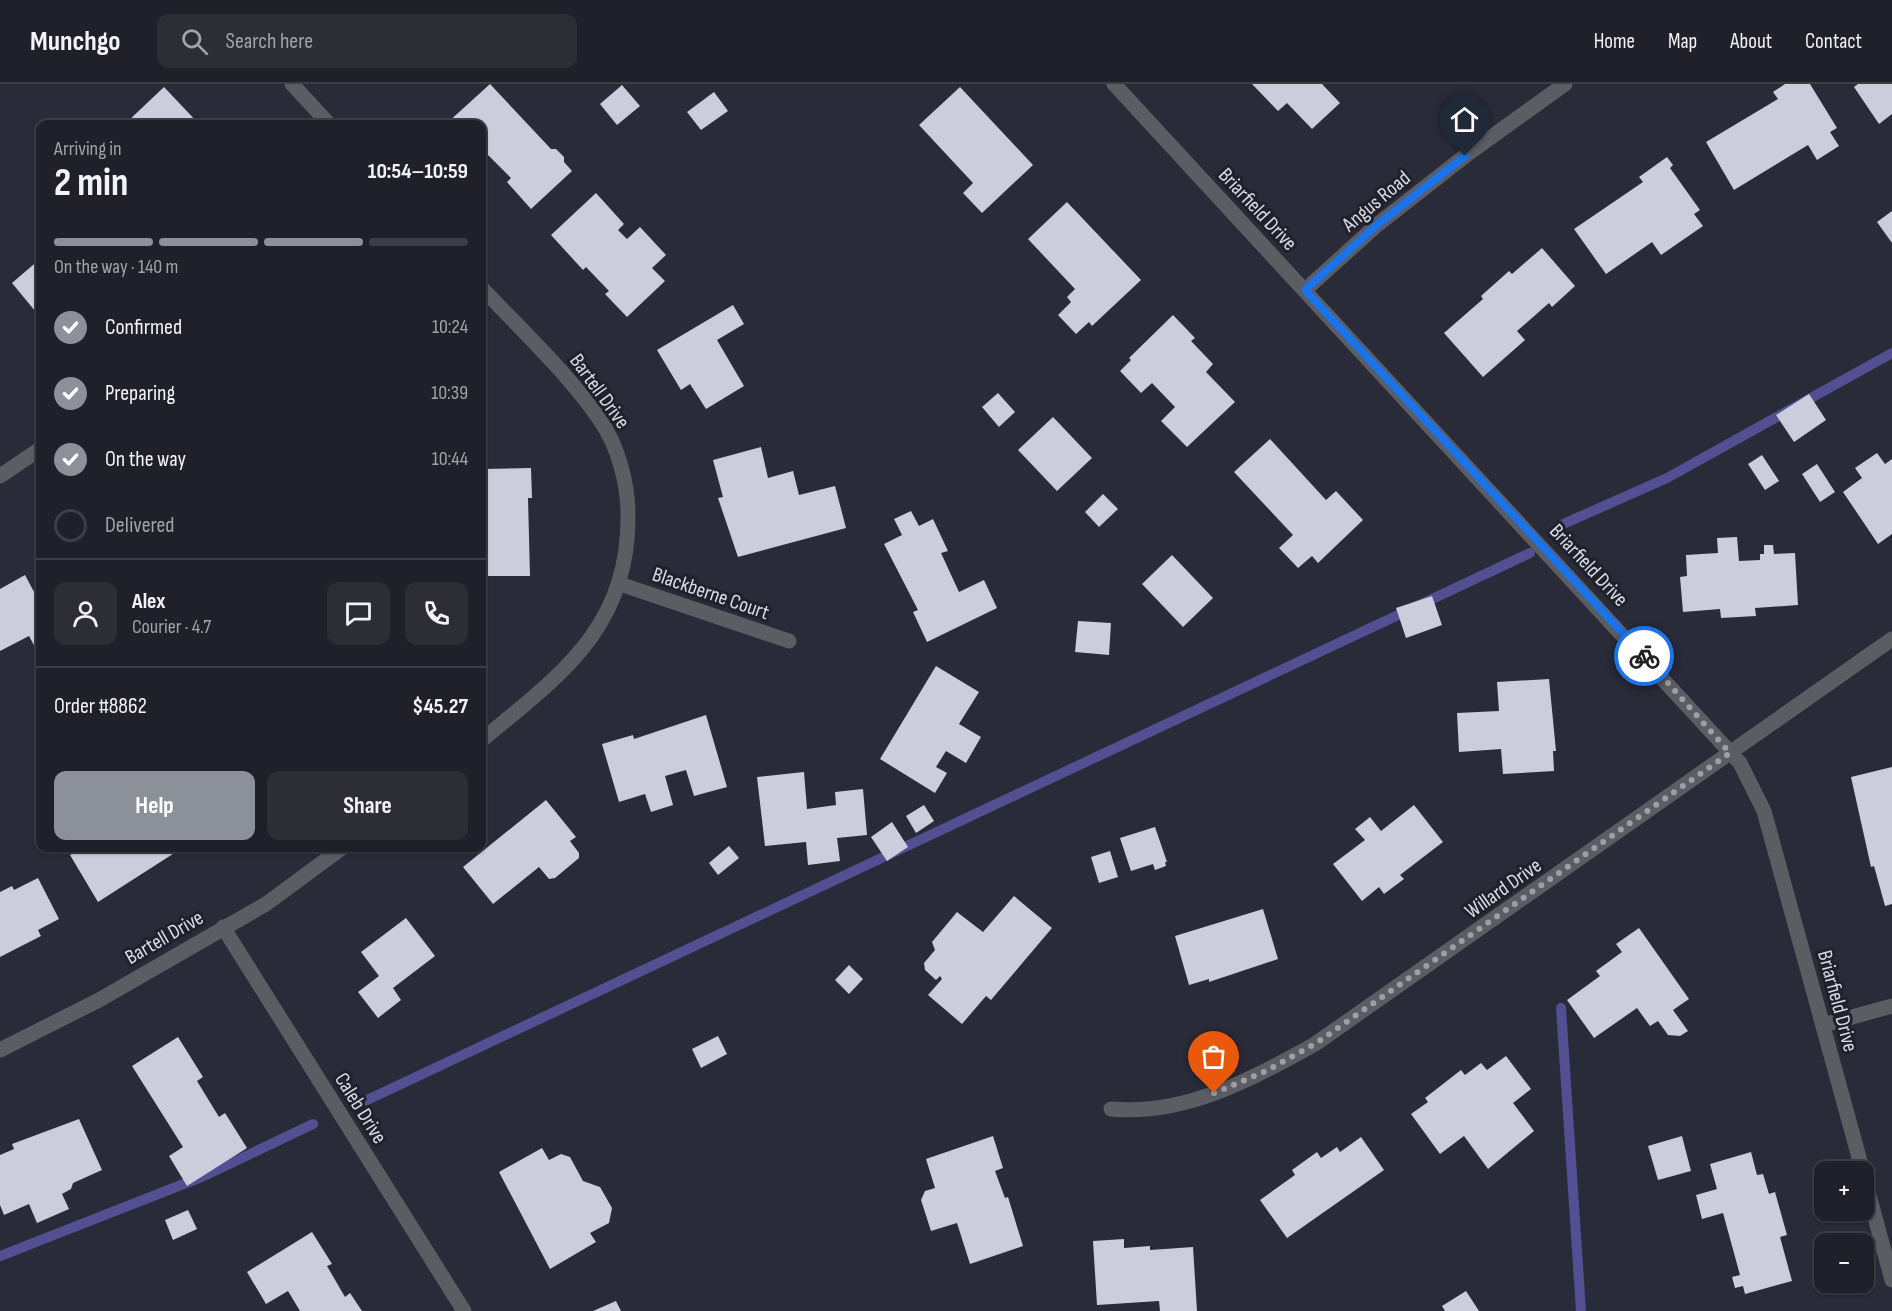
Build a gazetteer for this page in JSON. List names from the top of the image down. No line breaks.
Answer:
{"streets":{"street":["Angus Road","Briarfield Drive","Bartell Drive","Blackberne Court","Willard Drive","Caleb Drive"]},"crossings":[["Angus Road","Briarfield Drive"],["Briarfield Drive","Willard Drive"],["Bartell Drive","Blackberne Court"],["Bartell Drive","Caleb Drive"]],"page":{"header":"Munchgo","search":"Search here","nav":["Home","Map","About","Contact"],"heading":["2 min","Arriving in","10:54–10:59"],"panel":["Alex","Courier · 4.7","Order #8862","$45.27"],"bar":"On the way · 140 m","list":[["Confirmed","10:24"],["Preparing","10:39"],["On the way","10:44"],"Delivered"],"buttons":["Help","Share"],"map_buttons":["+","−"]}}
